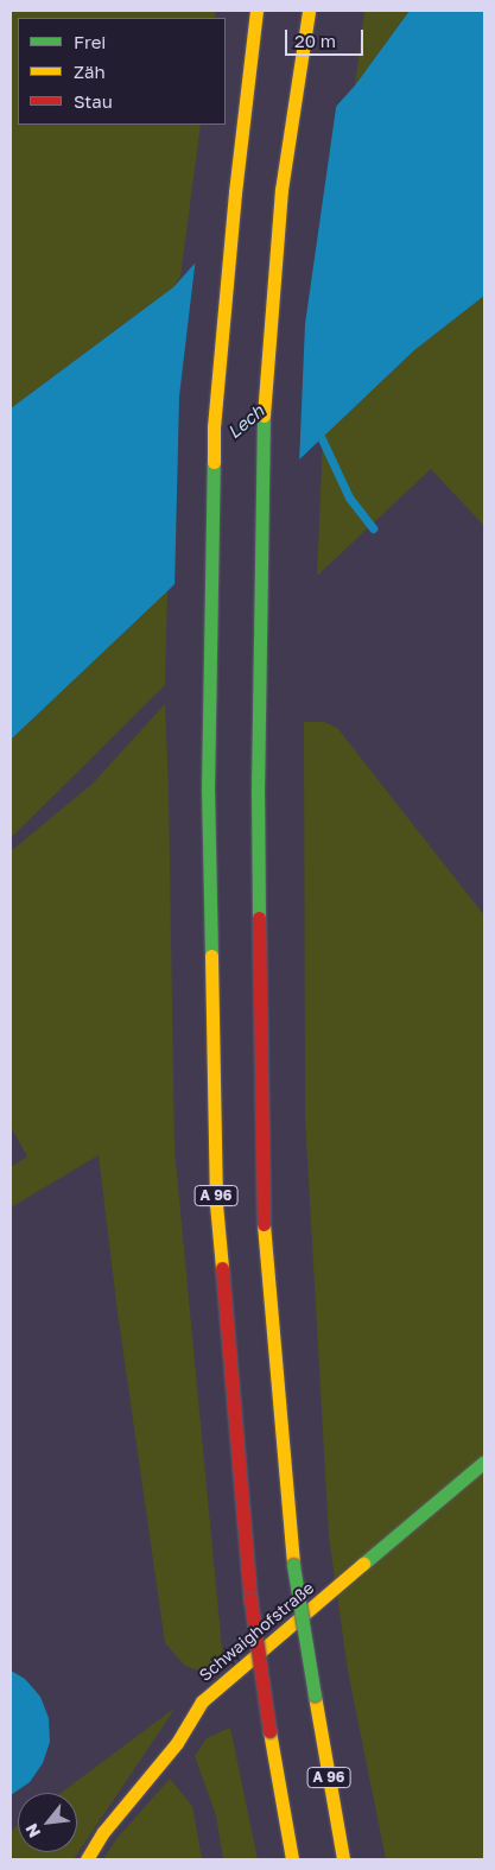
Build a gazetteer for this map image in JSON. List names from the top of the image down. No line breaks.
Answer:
{"streets":{"main road":["A 96","Schwaighofstraße"]},"water":["Lech"],"legend":["Frei","Zäh","Stau"],"scale_bar":"20 m","north":"bottom left"}
